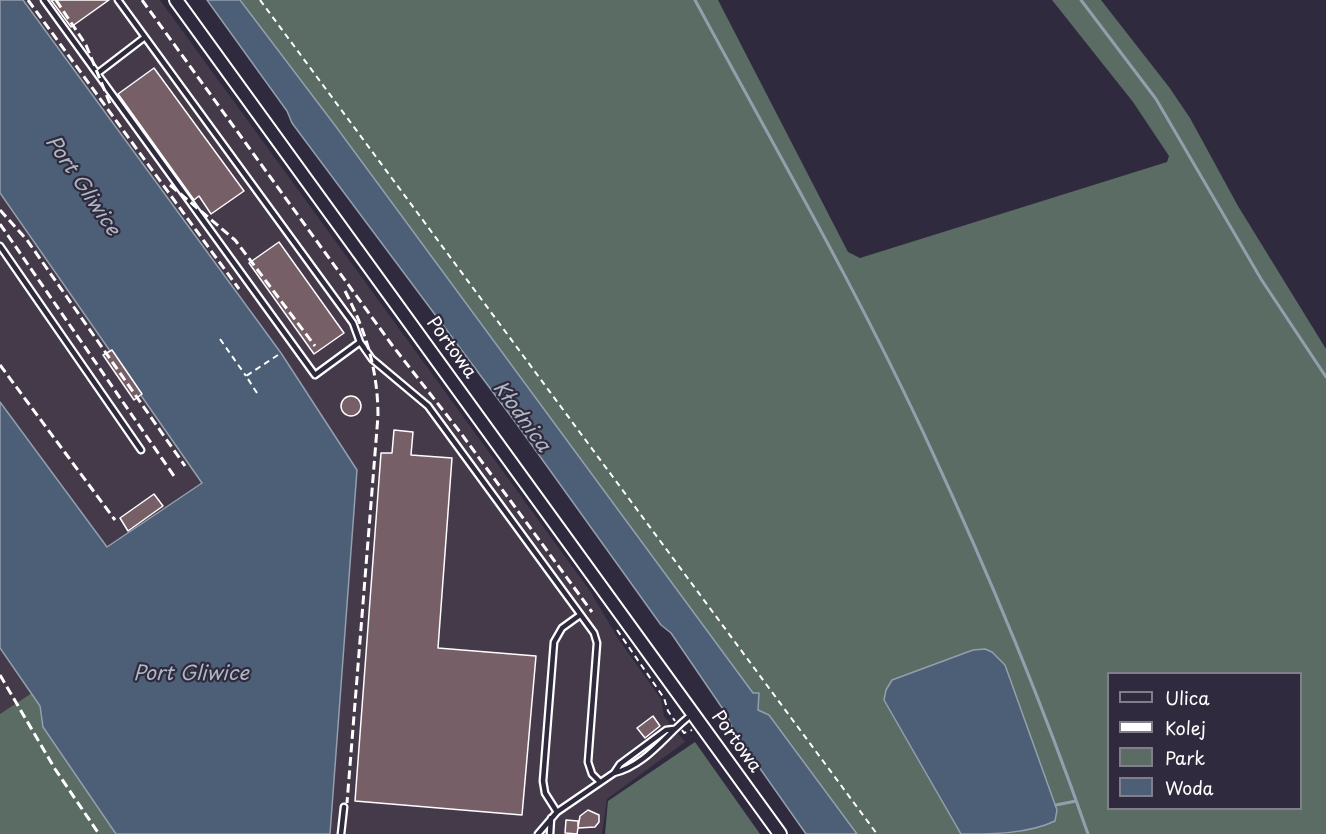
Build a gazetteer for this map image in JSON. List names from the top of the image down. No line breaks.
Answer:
{"streets":{"street":["Portowa"]},"water":["Port Gliwice","Kłodnica"],"legend":["Ulica","Kolej","Park","Woda"]}
